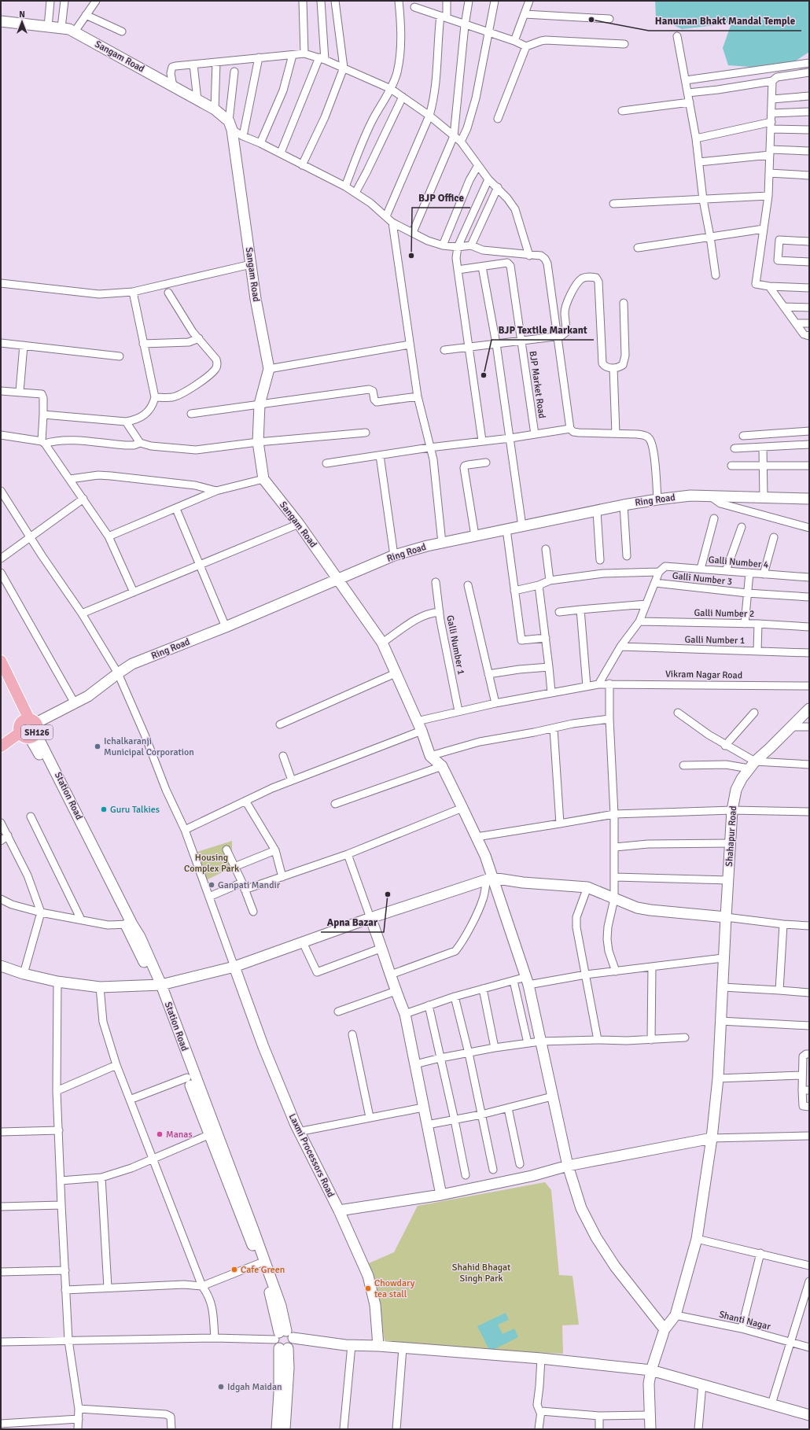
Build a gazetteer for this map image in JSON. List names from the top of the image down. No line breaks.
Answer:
{"streets":{"main road":["Sangam Road","Ring Road","SH126","Station Road","Shahapur Road","Laxmi Processors Road"],"street":["BJP Market Road","Galli Number 4","Galli Number 3","Galli Number 2","Galli Number 1","Vikram Nagar Road","Shanti Nagar"]},"crossings":[["Sangam Road","Ring Road"],["Sangam Road","Vikram Nagar Road"],["Ring Road","Station Road"],["Galli Number 1","Vikram Nagar Road"],["Shahapur Road","Shanti Nagar"]],"parks":["Housing Complex Park","Shahid Bhagat Singh Park"],"places":["Hanuman Bhakt Mandal Temple","BJP Office","BJP Textile Markant","Ichalkaranji Municipal Corporation","Guru Talkies","Ganpati Mandir","Apna Bazar","Manas","Cafe Green","Chowdary tea stall","Idgah Maidan"],"north":"top"}
